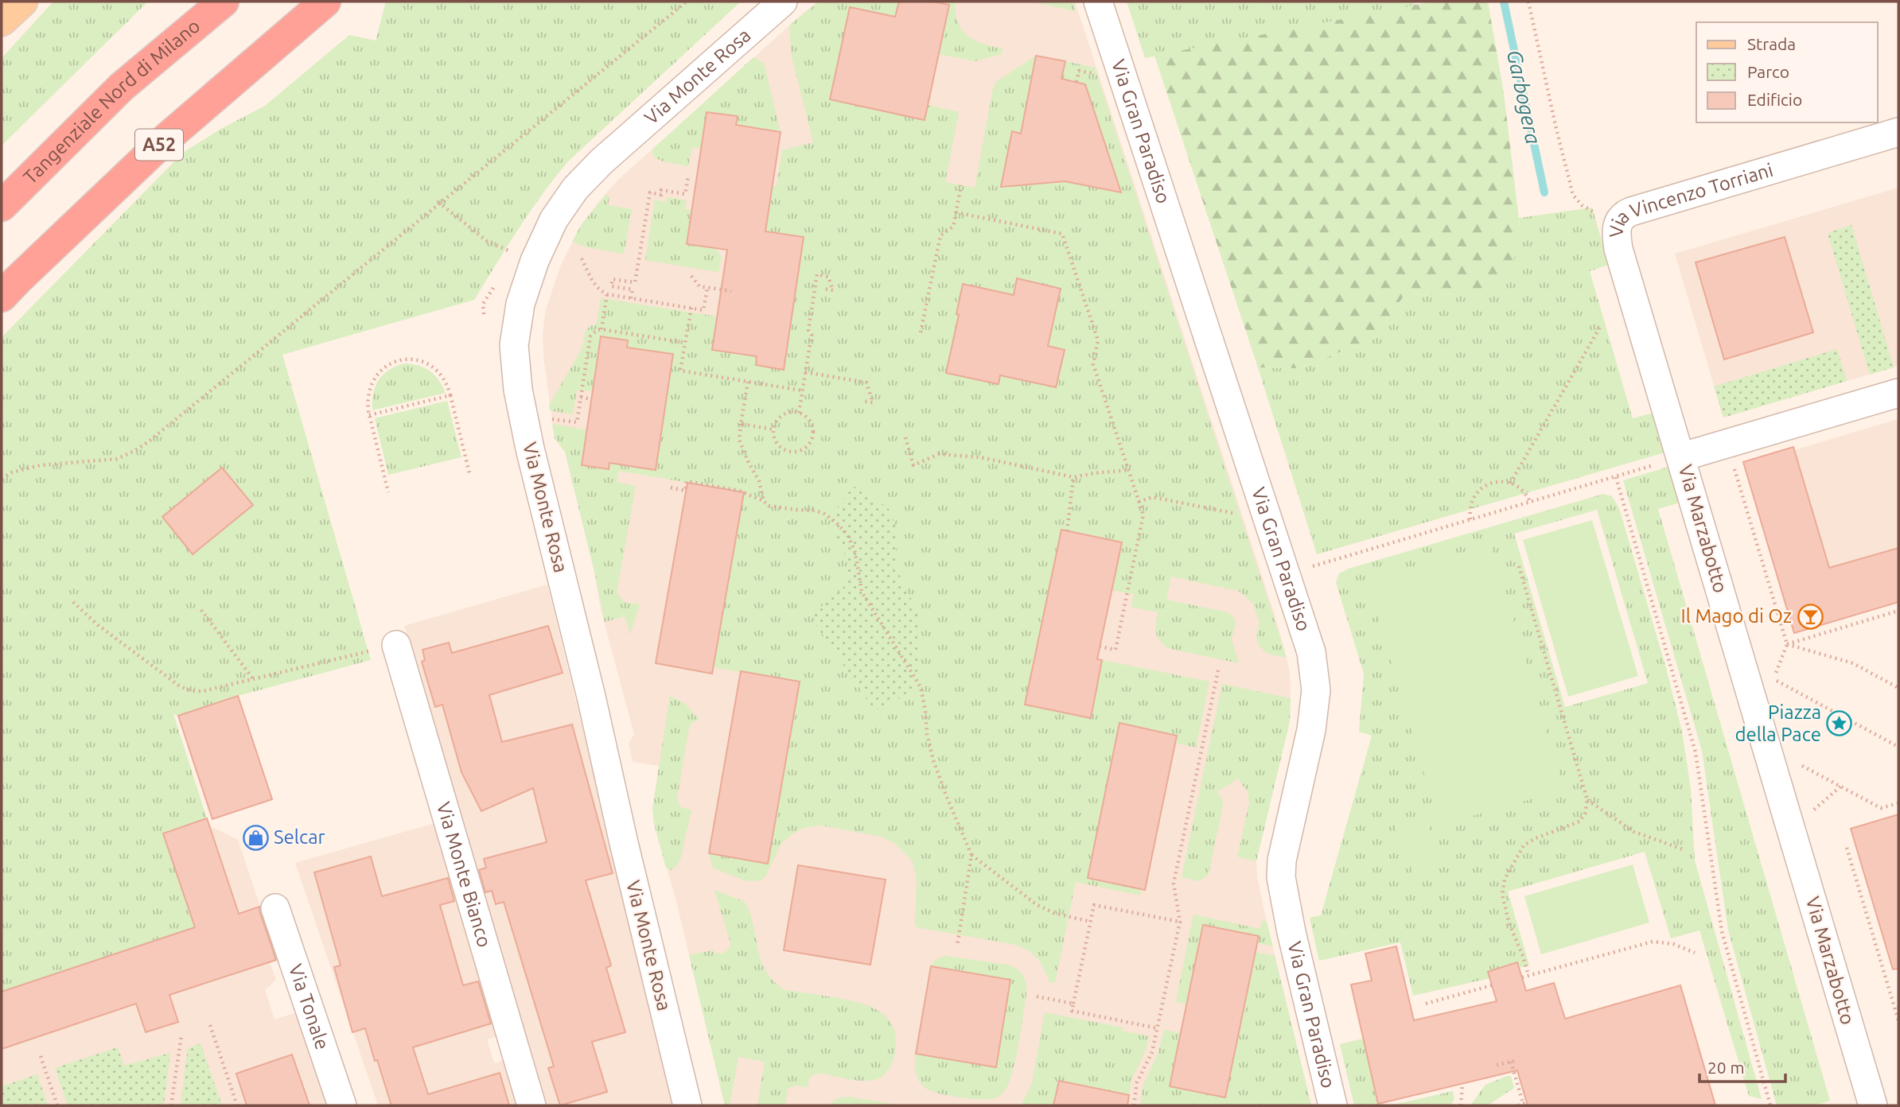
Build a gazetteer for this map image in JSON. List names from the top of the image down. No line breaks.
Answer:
{"streets":{"highway":["Tangenziale Nord di Milano","A52"],"street":["Via Monte Rosa","Via Gran Paradiso","Via Vincenzo Torriani","Via Marzabotto","Via Monte Bianco","Via Tonale"]},"crossings":[["Via Vincenzo Torriani","Via Marzabotto"]],"water":["Garbogera"],"places":{"bar":["Il Mago di Oz"],"place":["Piazza della Pace"],"shop":["Selcar"]},"legend":["Strada","Parco","Edificio"],"scale_bar":"20 m"}
